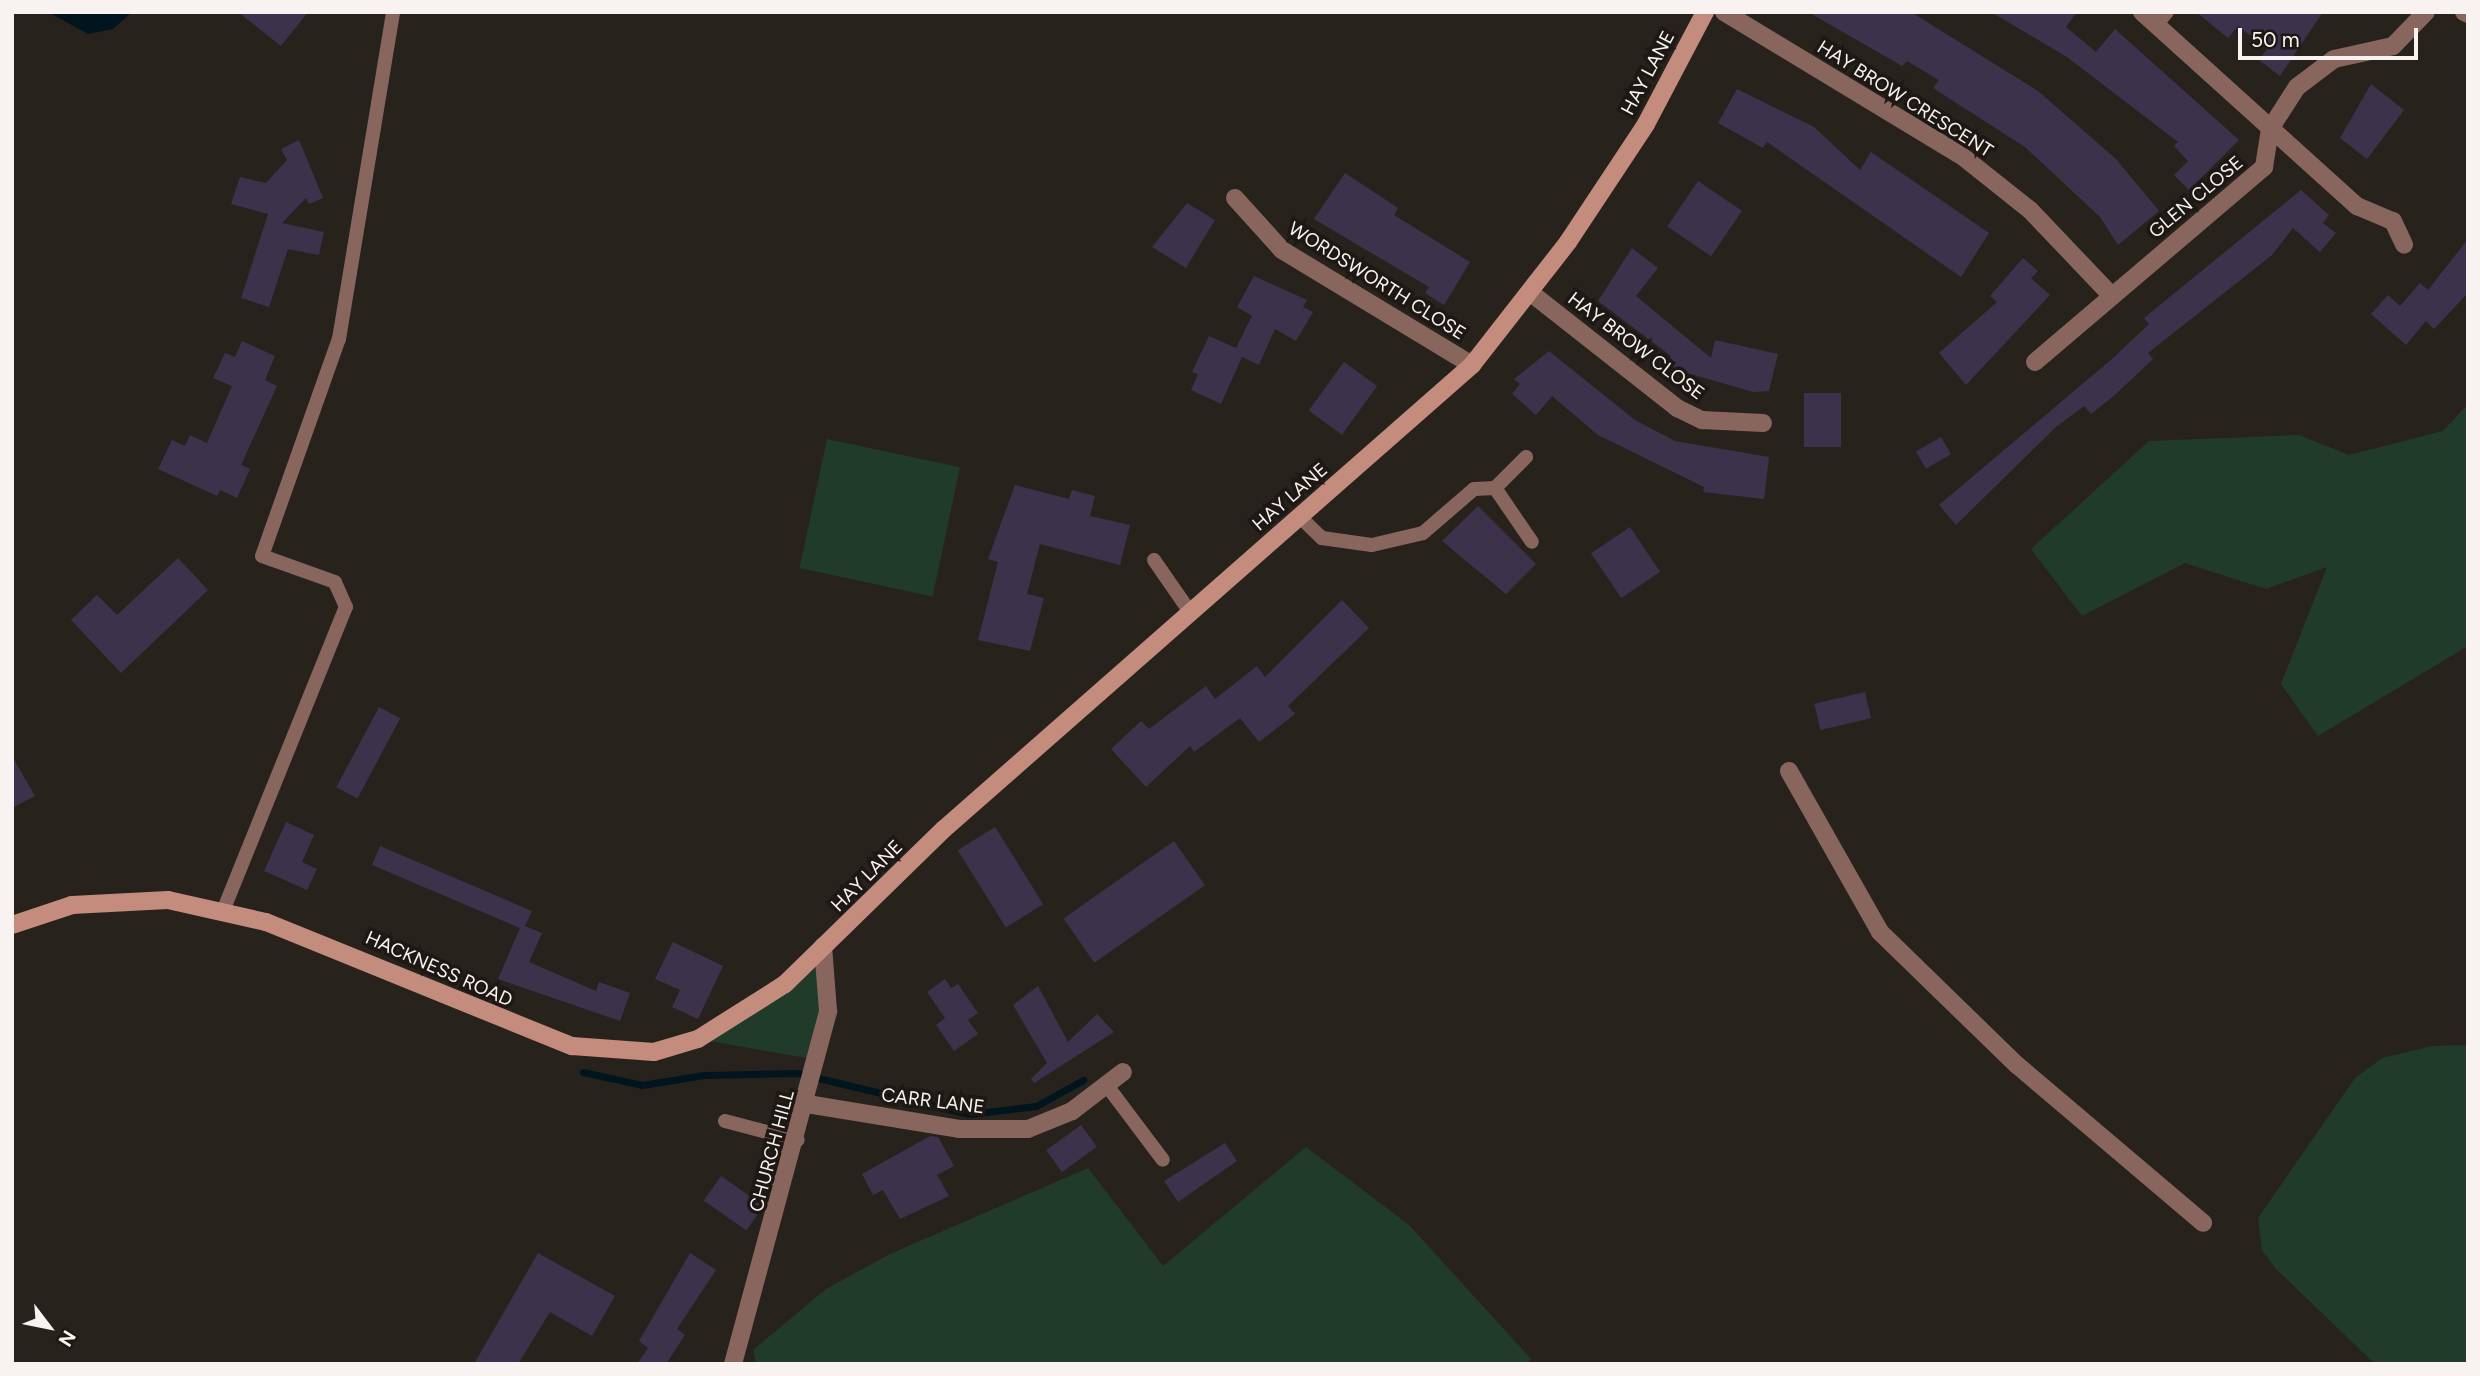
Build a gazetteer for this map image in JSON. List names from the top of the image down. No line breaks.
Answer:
{"streets":{"street":["HAY LANE","HAY BROW CRESCENT","GLEN CLOSE","WORDSWORTH CLOSE","HAY BROW CLOSE","HACKNESS ROAD","CARR LANE","CHURCH HILL"]},"crossings":[["HAY LANE","WORDSWORTH CLOSE"],["HAY LANE","HAY BROW CLOSE"],["HAY LANE","HACKNESS ROAD"],["HAY LANE","CHURCH HILL"],["HAY BROW CRESCENT","GLEN CLOSE"],["HACKNESS ROAD","CHURCH HILL"],["CARR LANE","CHURCH HILL"]],"scale_bar":"50 m","north":"bottom right"}
